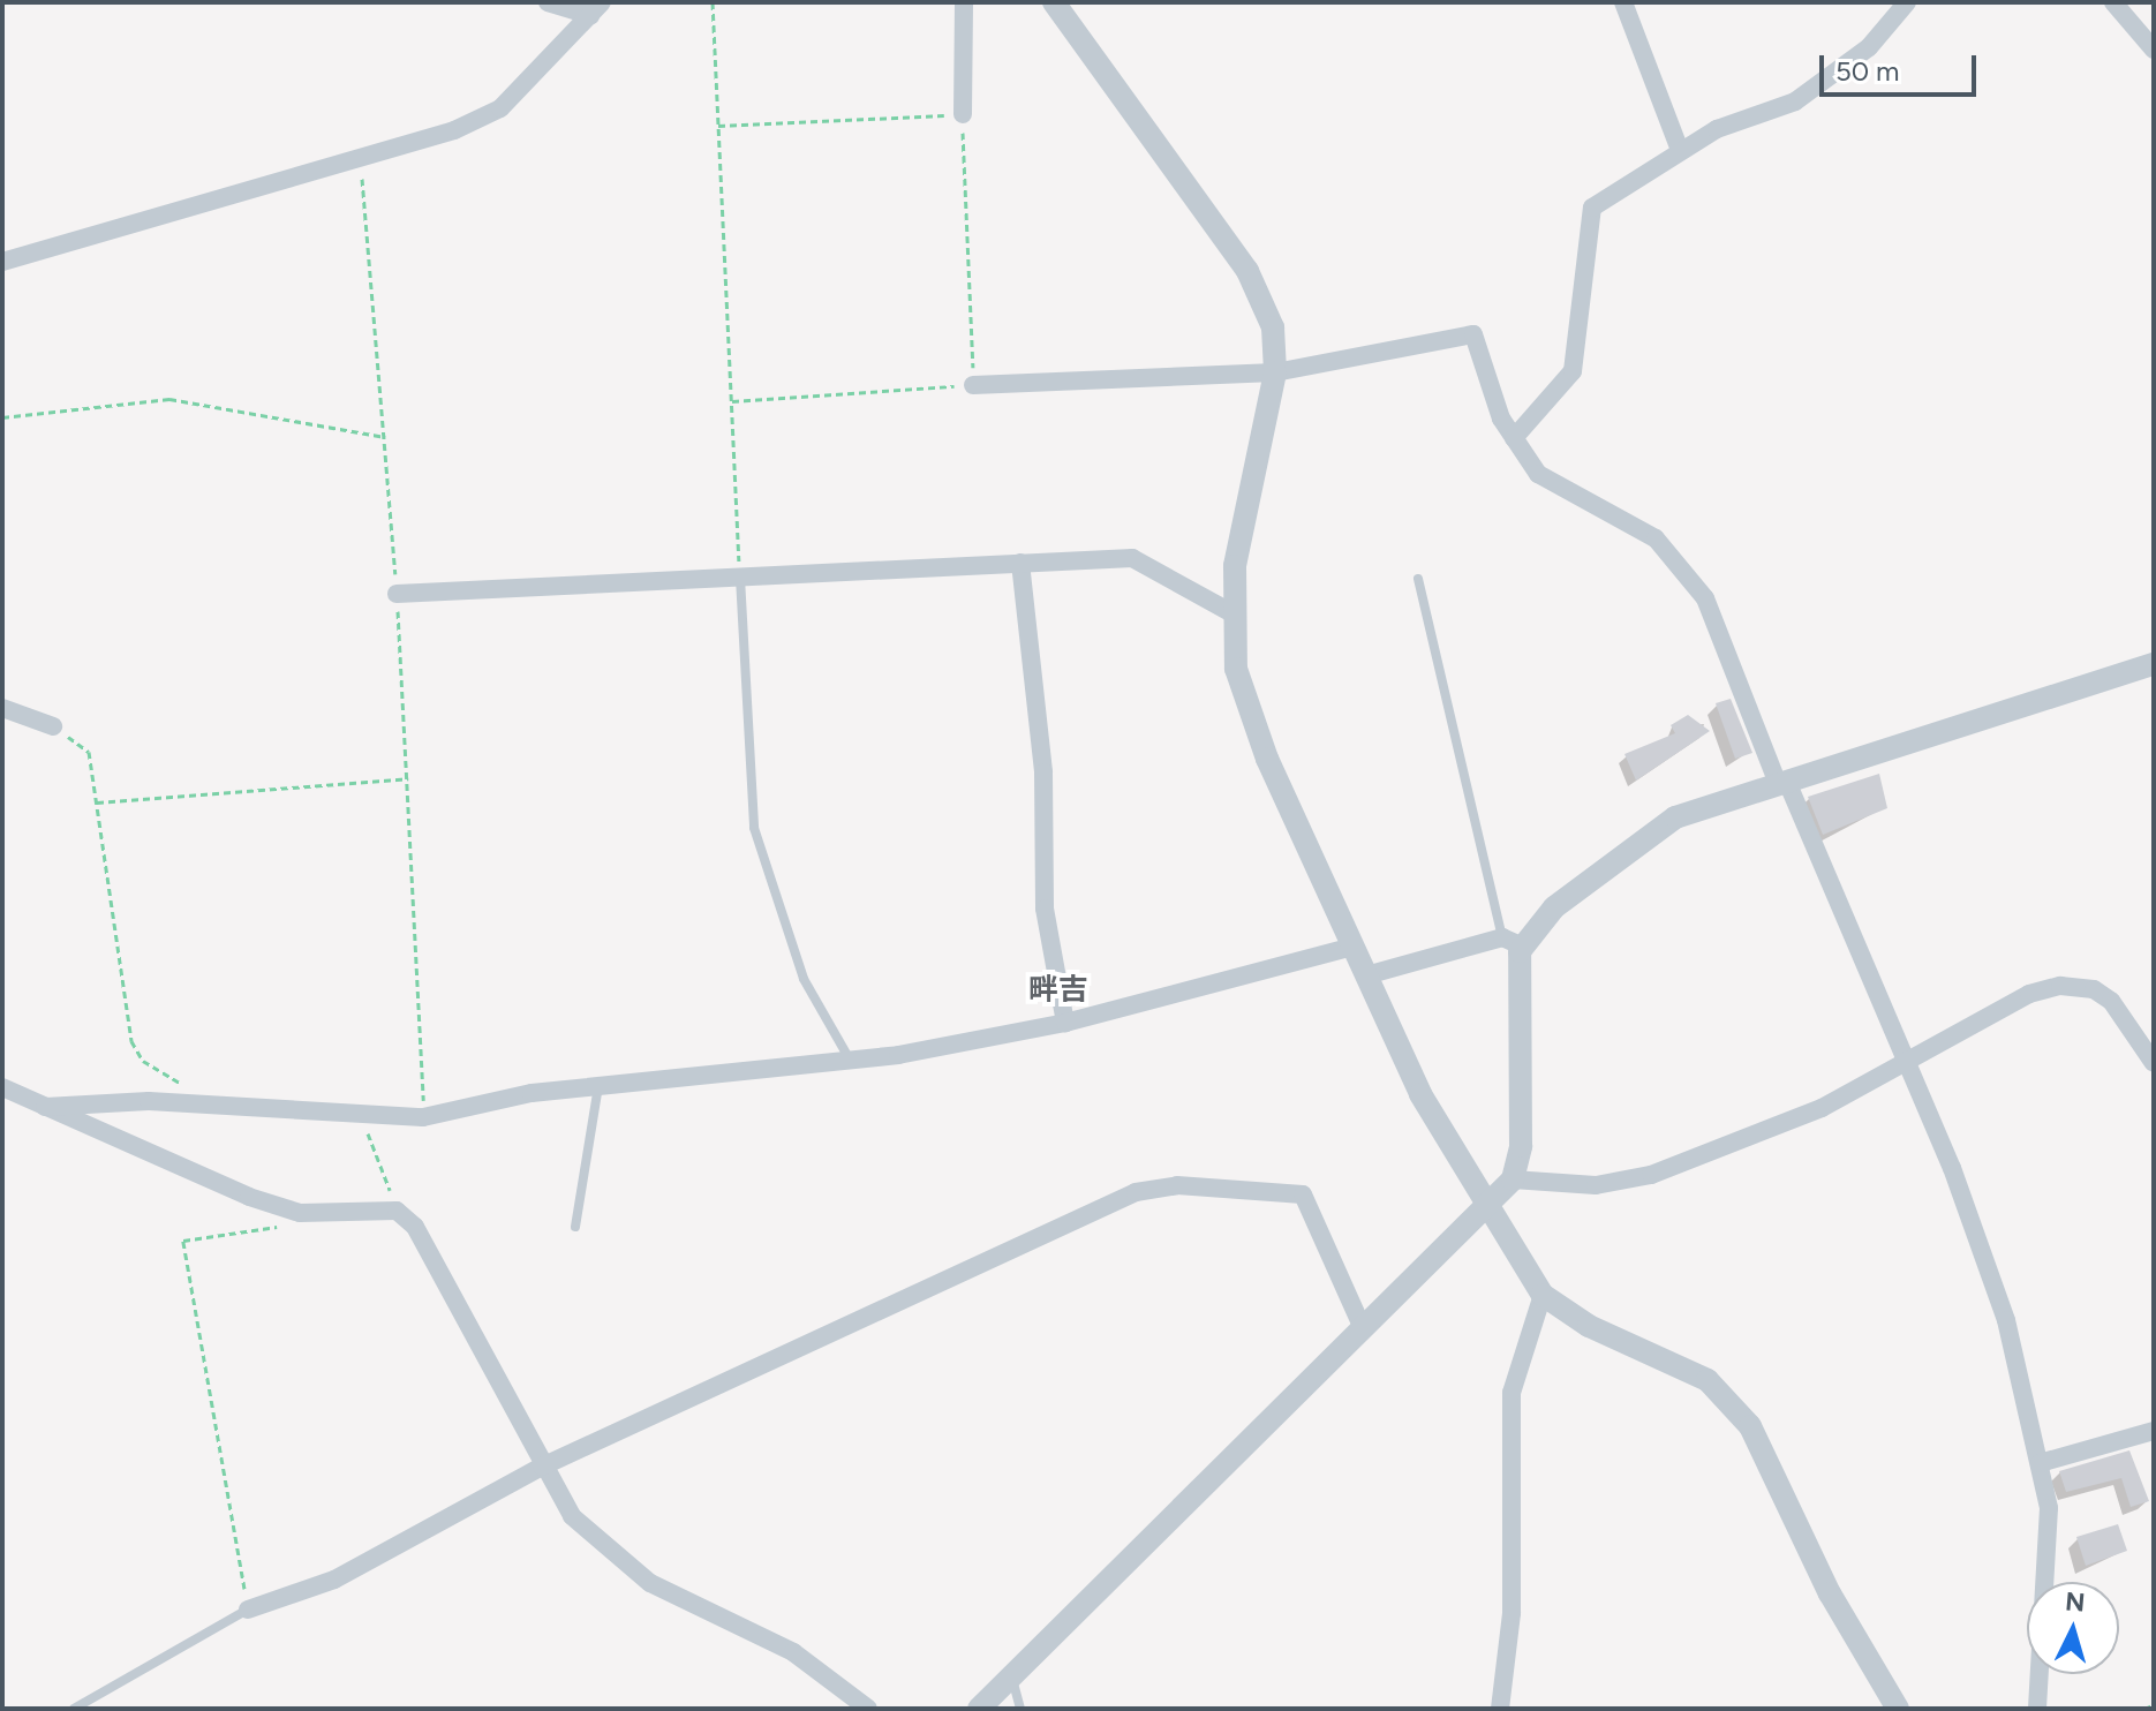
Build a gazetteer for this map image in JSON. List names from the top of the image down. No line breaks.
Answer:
{"districts":["畔吉"],"scale_bar":"50 m","north":"top"}
